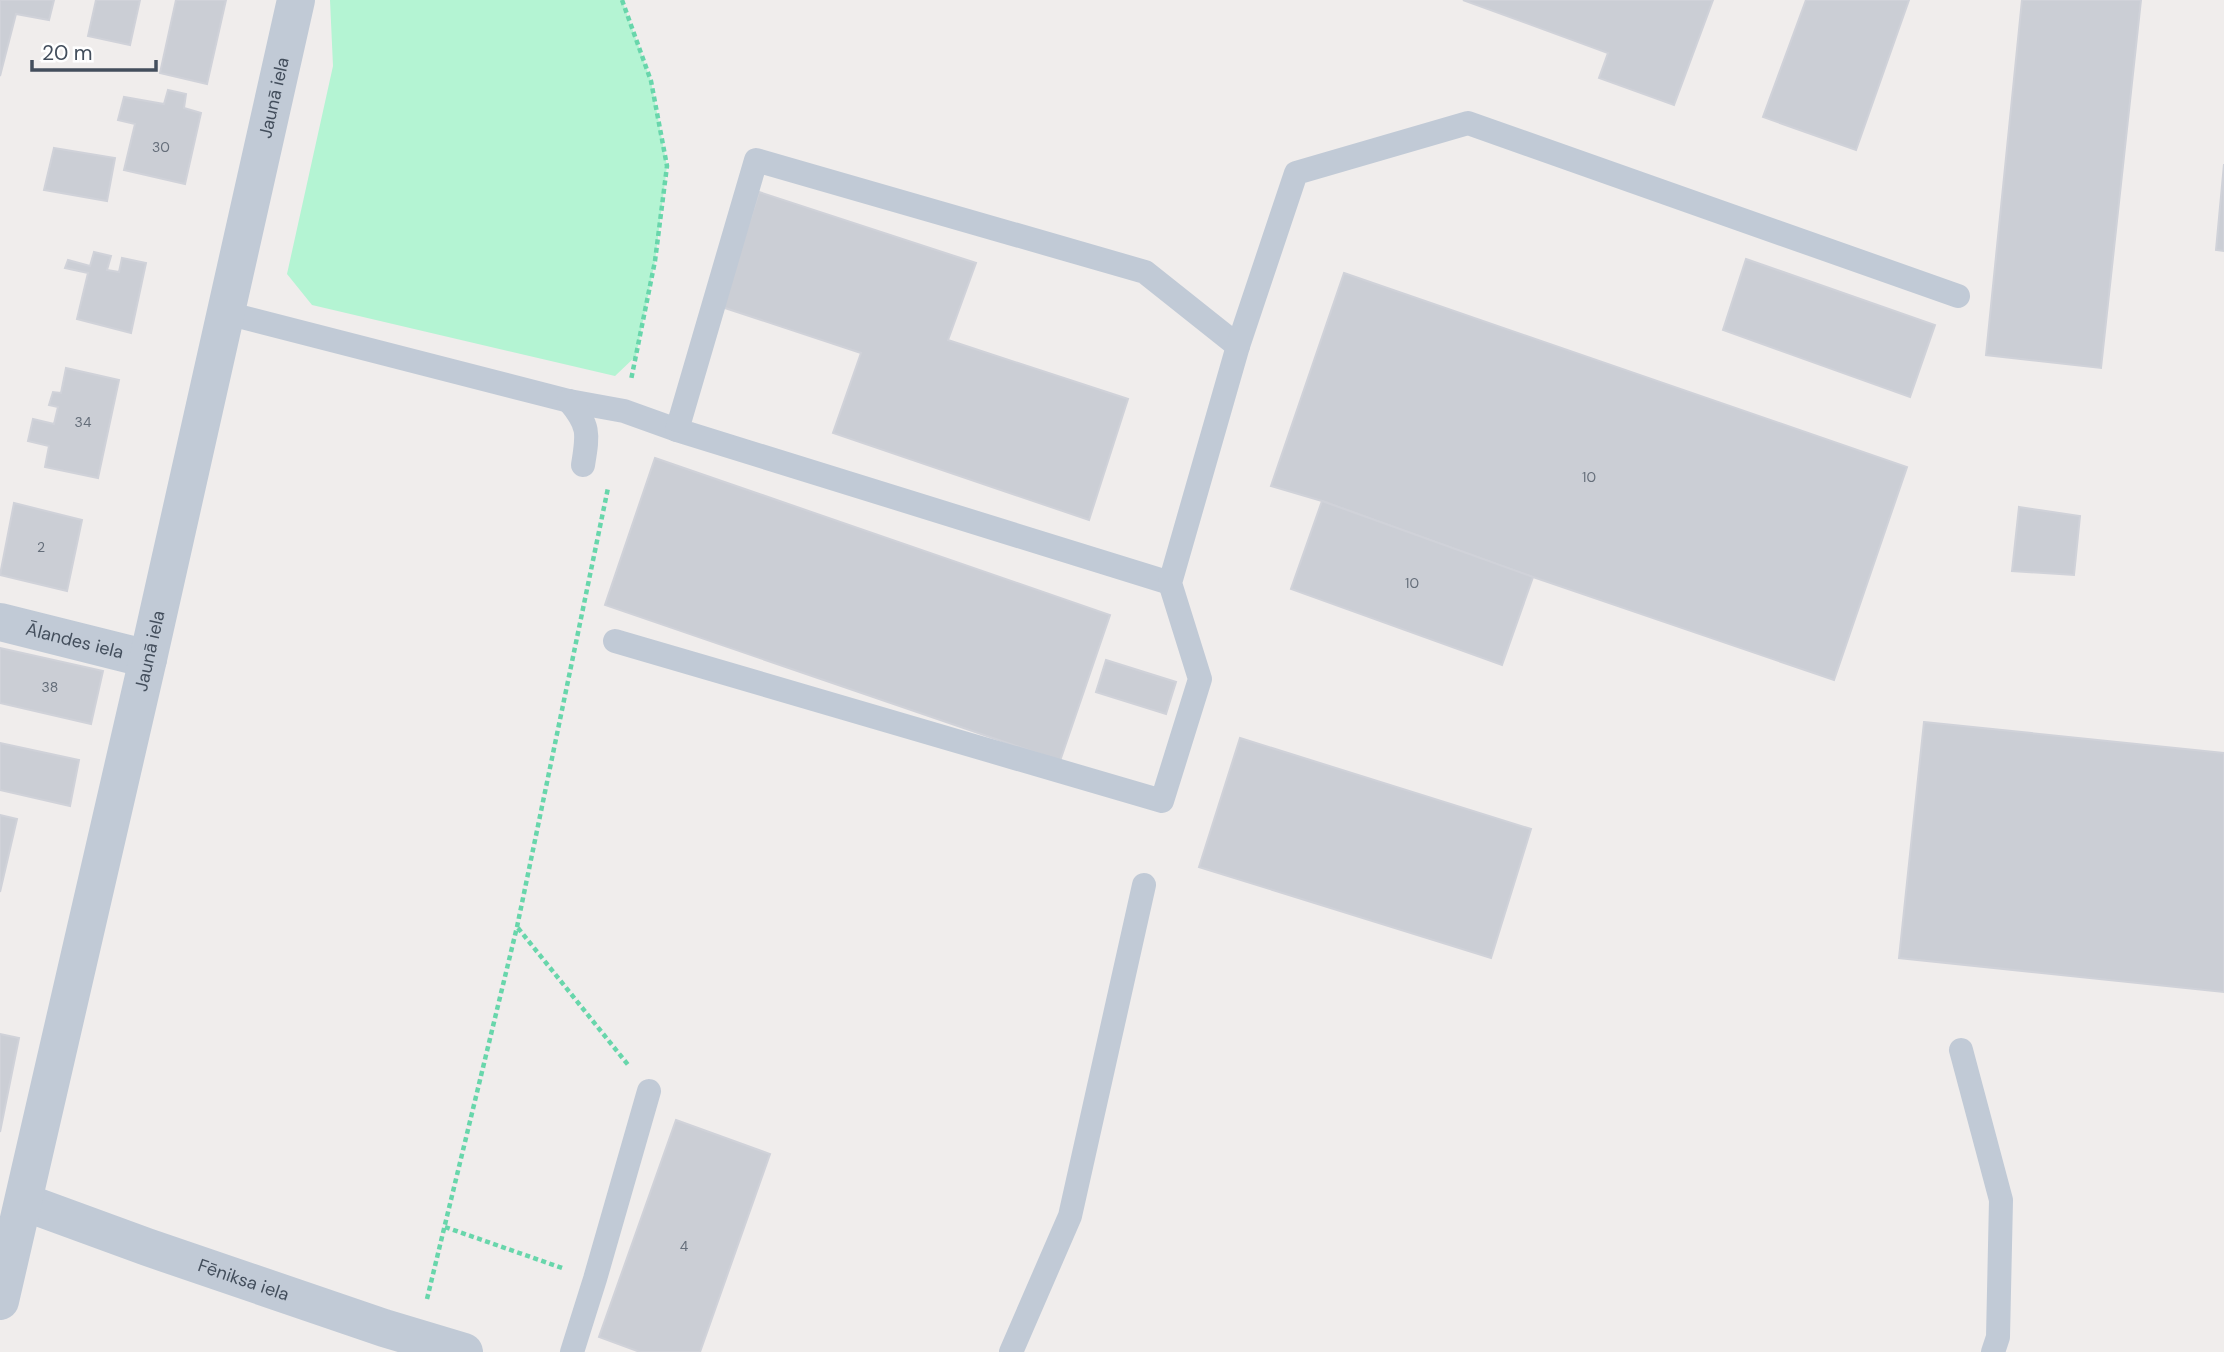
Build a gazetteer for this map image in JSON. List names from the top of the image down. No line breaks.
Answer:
{"streets":{"street":["Jaunā iela","Ālandes iela","Fēniksa iela"]},"crossings":[["Jaunā iela","Ālandes iela"],["Jaunā iela","Fēniksa iela"]],"house_numbers":["30","34","10","2","10","38","4"],"scale_bar":"20 m"}
